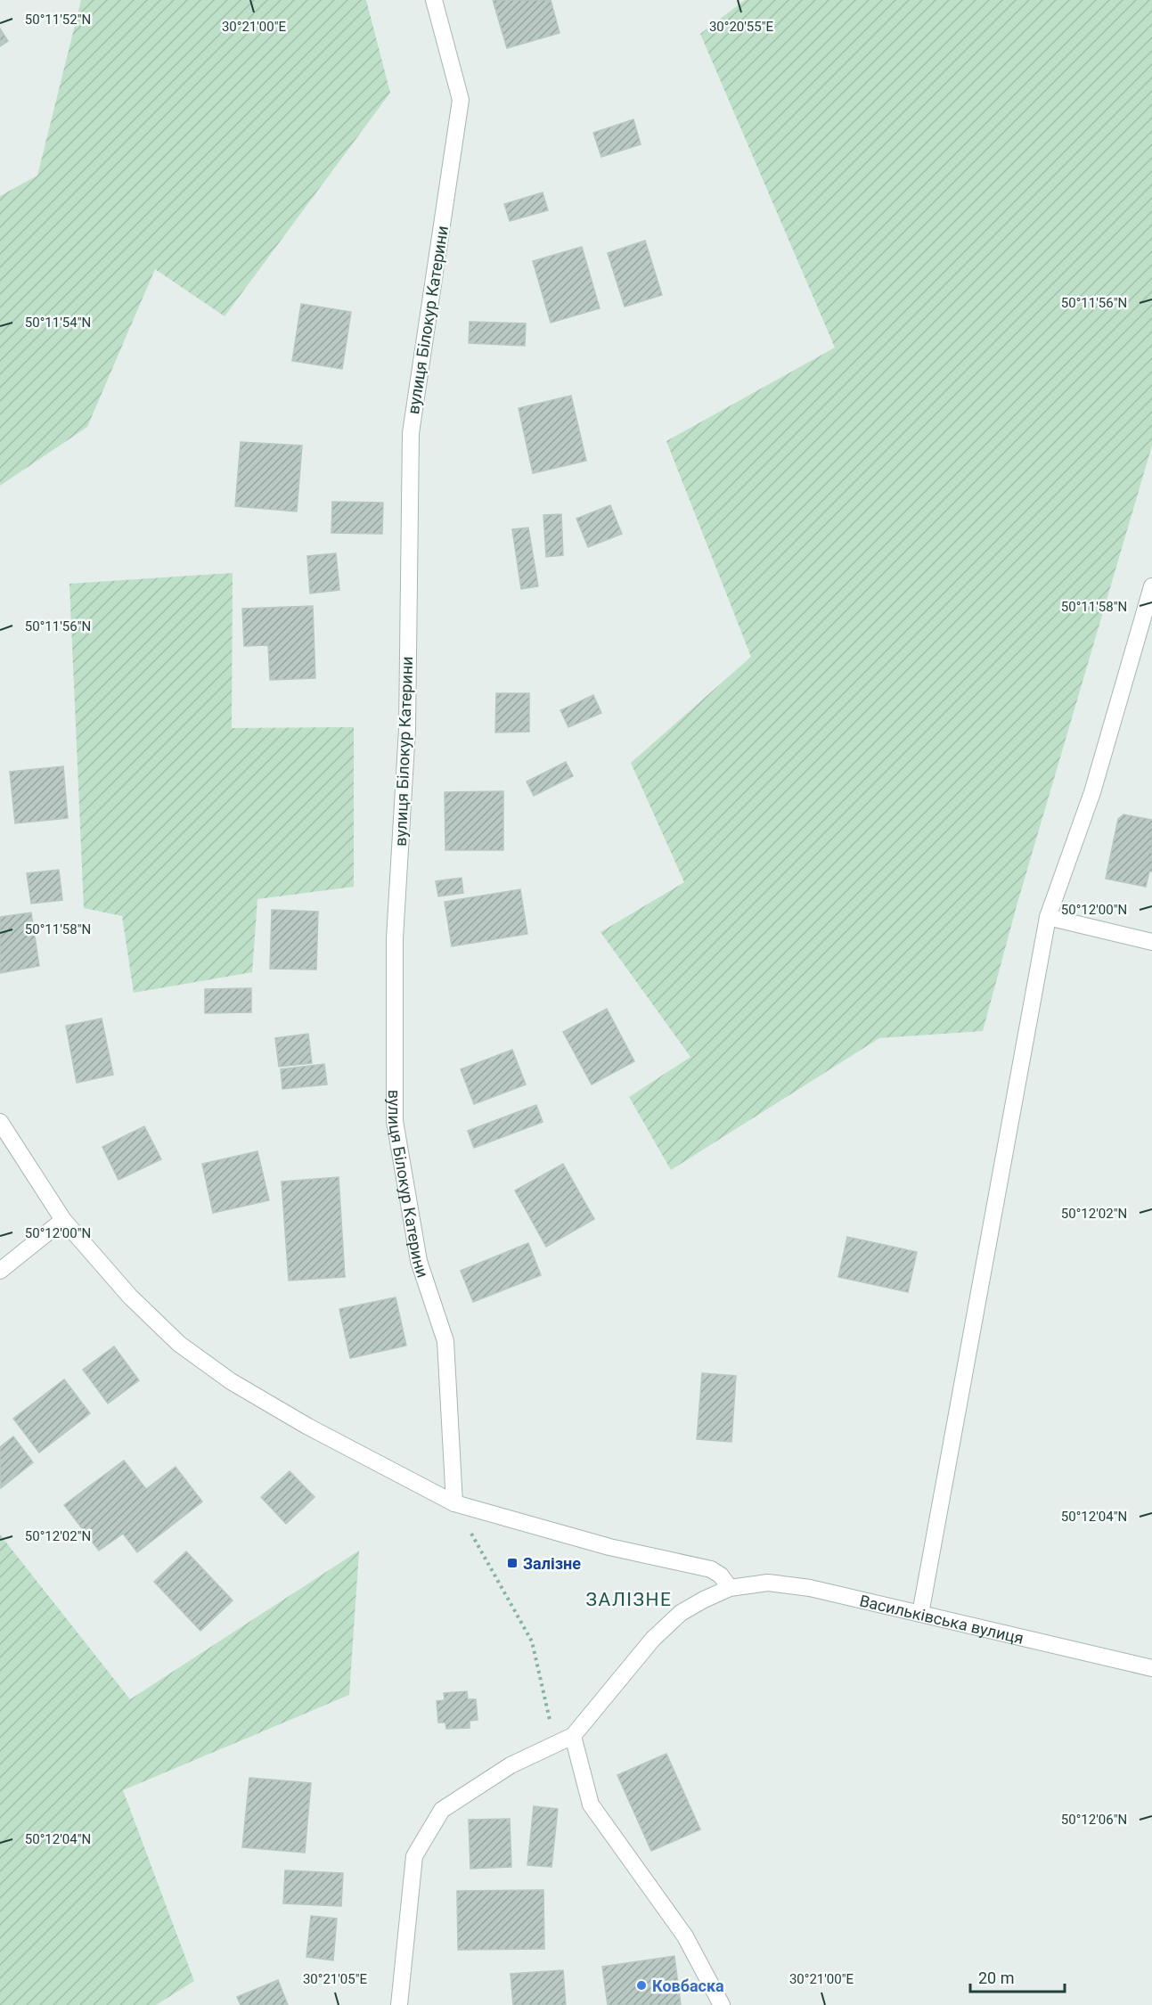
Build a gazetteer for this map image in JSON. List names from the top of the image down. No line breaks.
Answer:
{"streets":{"street":["вулиця Білокур Катерини","Васильківська вулиця"]},"districts":["ЗАЛІЗНЕ"],"places":{"transit":["Залізне"],"other":["Ковбаска"]},"scale_bar":"20 m","coordinates":["50°11'52\"N","30°21'00\"E","30°20'55\"E","50°11'56\"N","50°11'54\"N","50°11'58\"N","50°12'00\"N","50°12'02\"N","50°12'04\"N","50°12'06\"N","30°21'05\"E"]}
